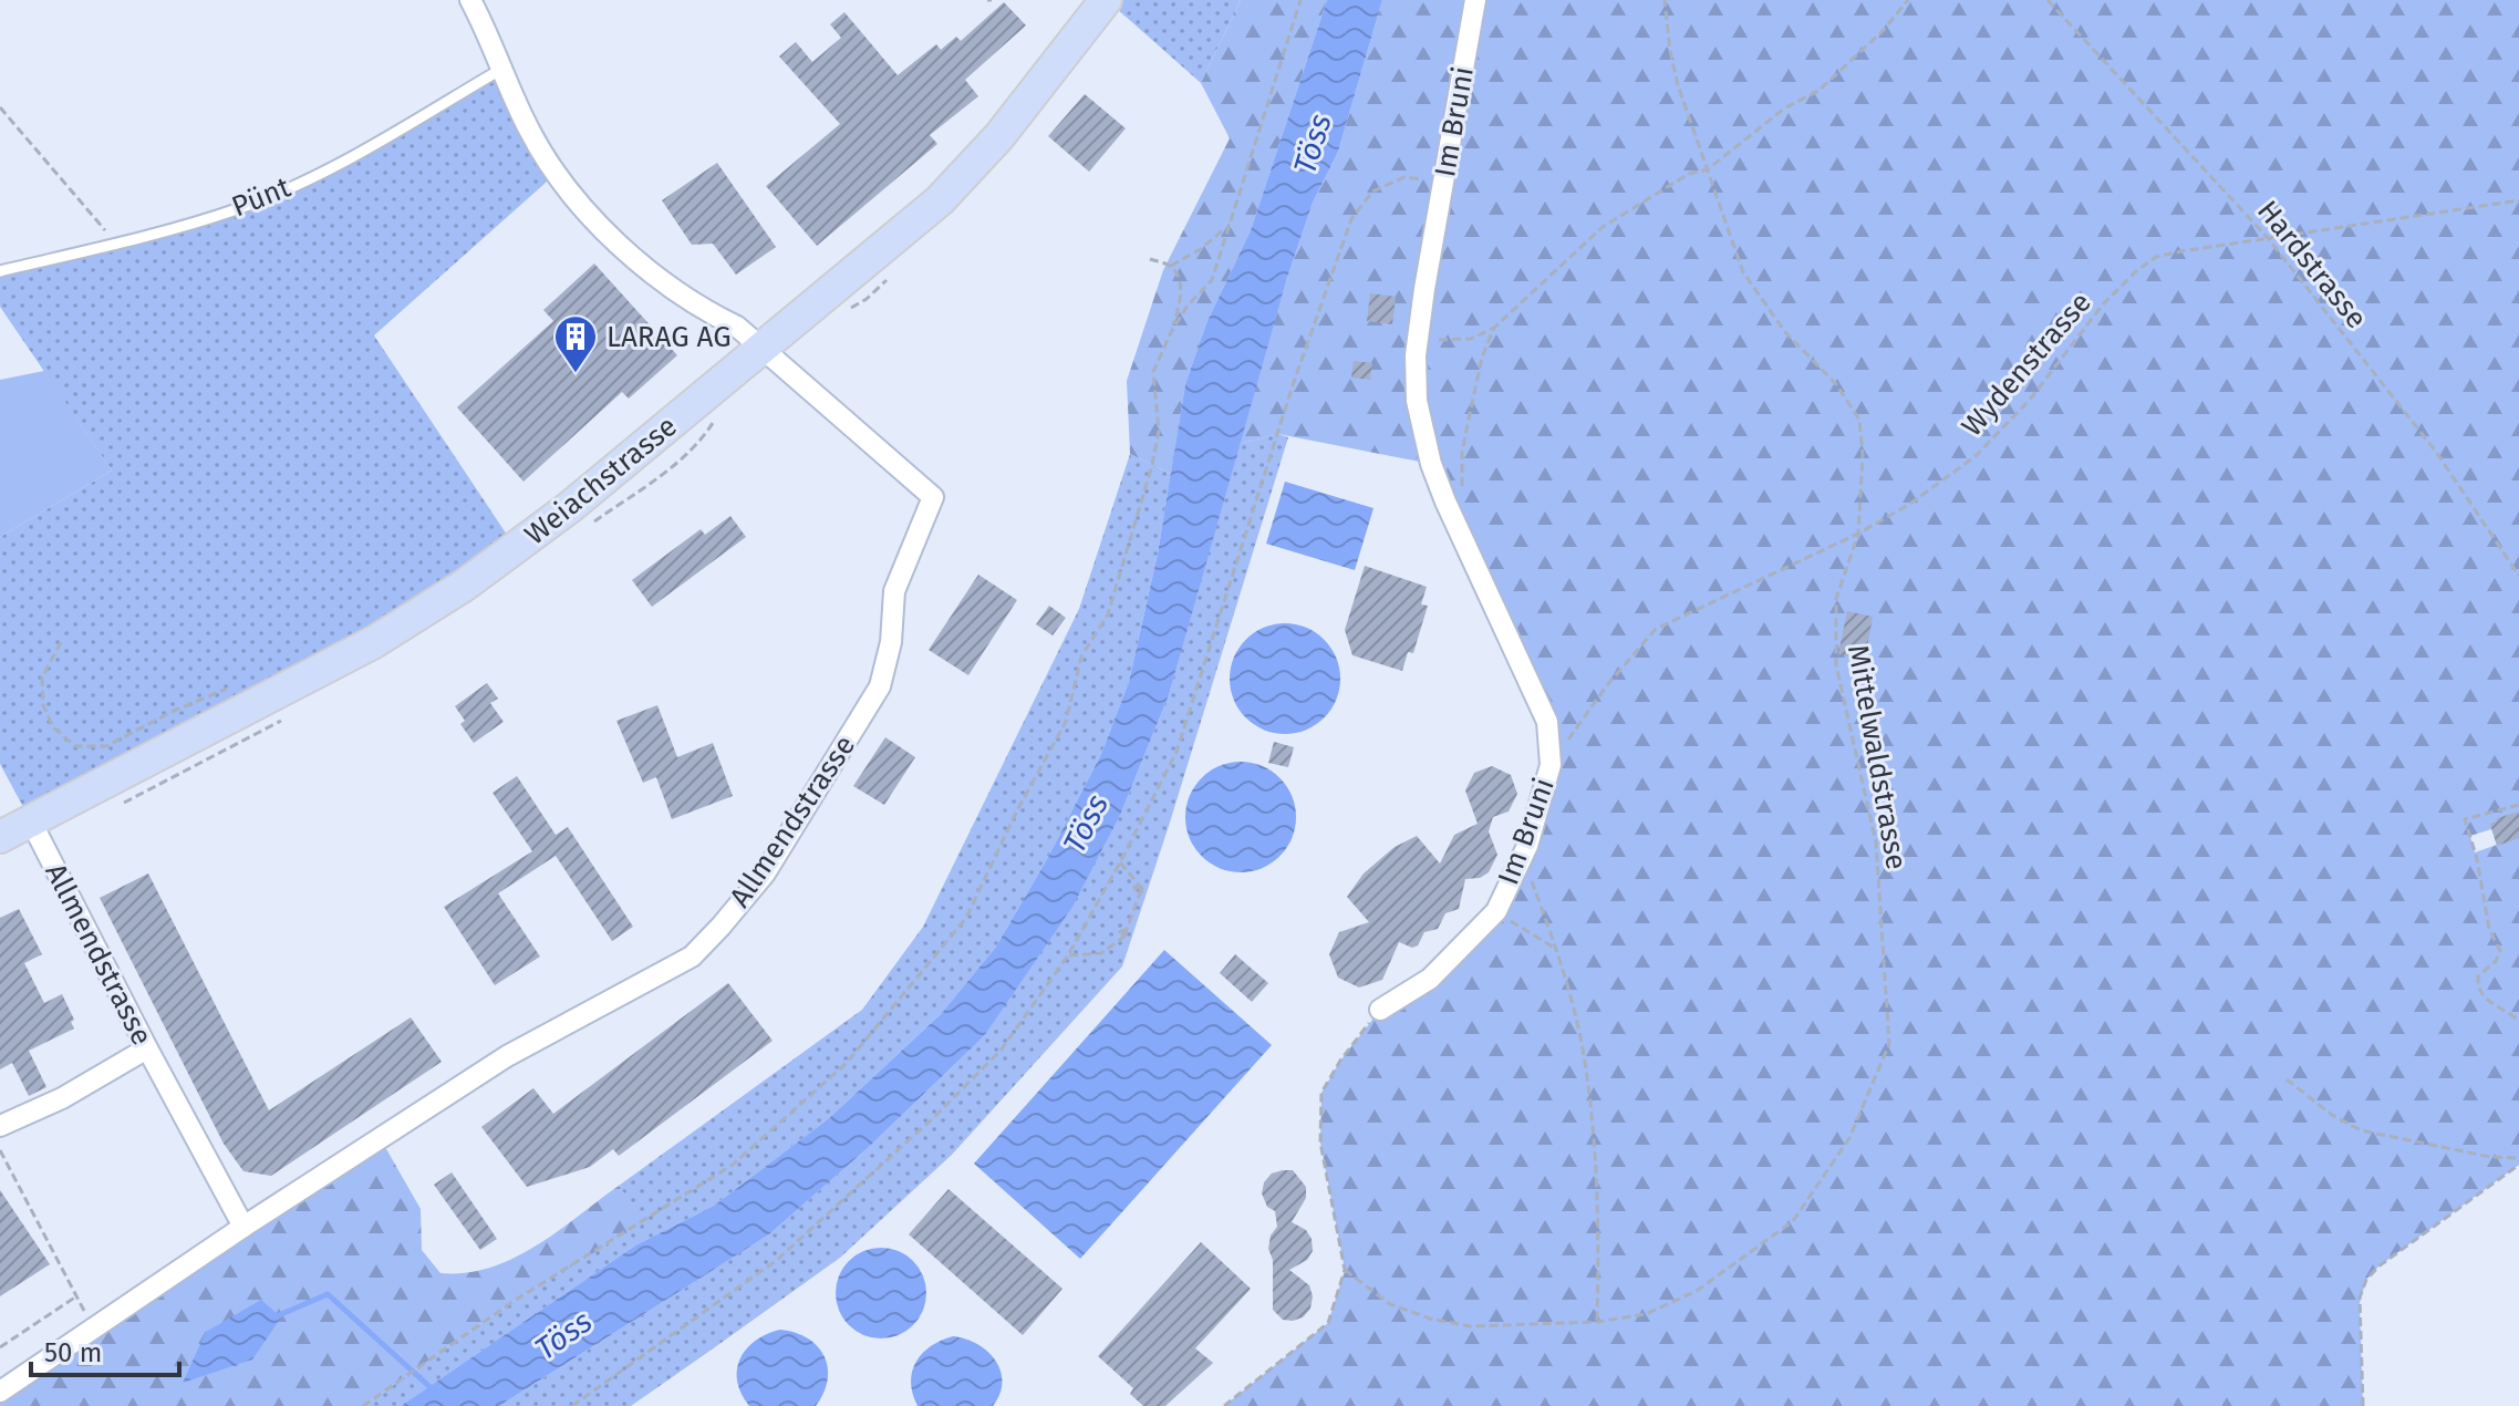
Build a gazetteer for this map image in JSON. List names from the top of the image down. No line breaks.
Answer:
{"streets":{"main road":["Weiachstrasse"],"street":["Im Bruni","Allmendstrasse"],"lane":["Pünt"],"path":["Hardstrasse","Wydenstrasse","Mittelwaldstrasse"]},"crossings":[["Im Bruni","Wydenstrasse"],["Hardstrasse","Wydenstrasse"],["Wydenstrasse","Mittelwaldstrasse"],["Weiachstrasse","Allmendstrasse"]],"water":["Töss"],"places":{"building":["LARAG AG"]},"scale_bar":"50 m"}
